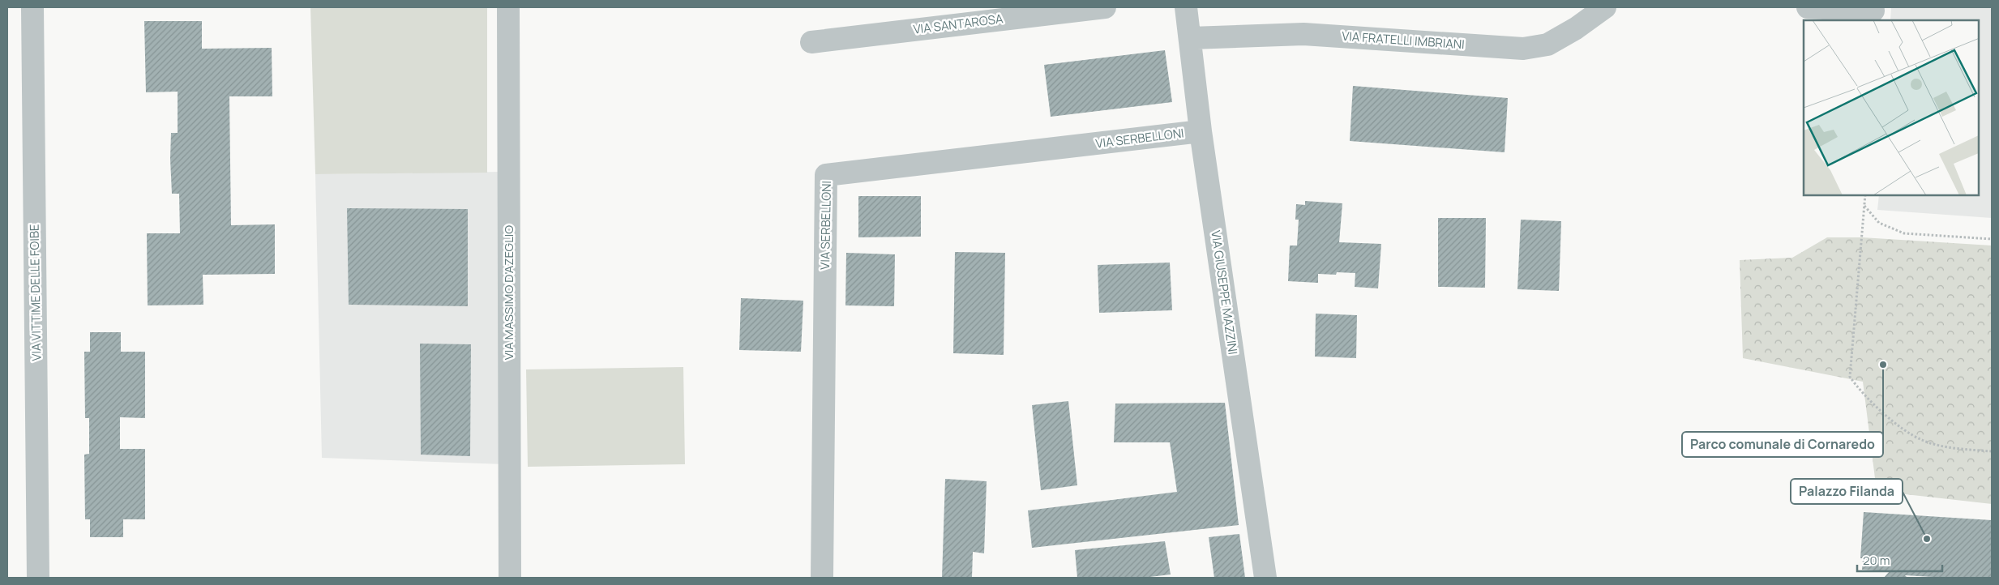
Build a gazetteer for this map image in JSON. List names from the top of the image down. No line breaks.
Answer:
{"streets":{"street":["VIA SANTAROSA","VIA FRATELLI IMBRIANI","VIA SERBELLONI","VIA VITTIME DELLE FOIBE","VIA MASSIMO D'AZEGLIO","VIA GIUSEPPE MAZZINI"]},"crossings":[["VIA FRATELLI IMBRIANI","VIA GIUSEPPE MAZZINI"],["VIA SERBELLONI","VIA GIUSEPPE MAZZINI"]],"places":["Parco comunale di Cornaredo","Palazzo Filanda"],"scale_bar":"20 m"}
